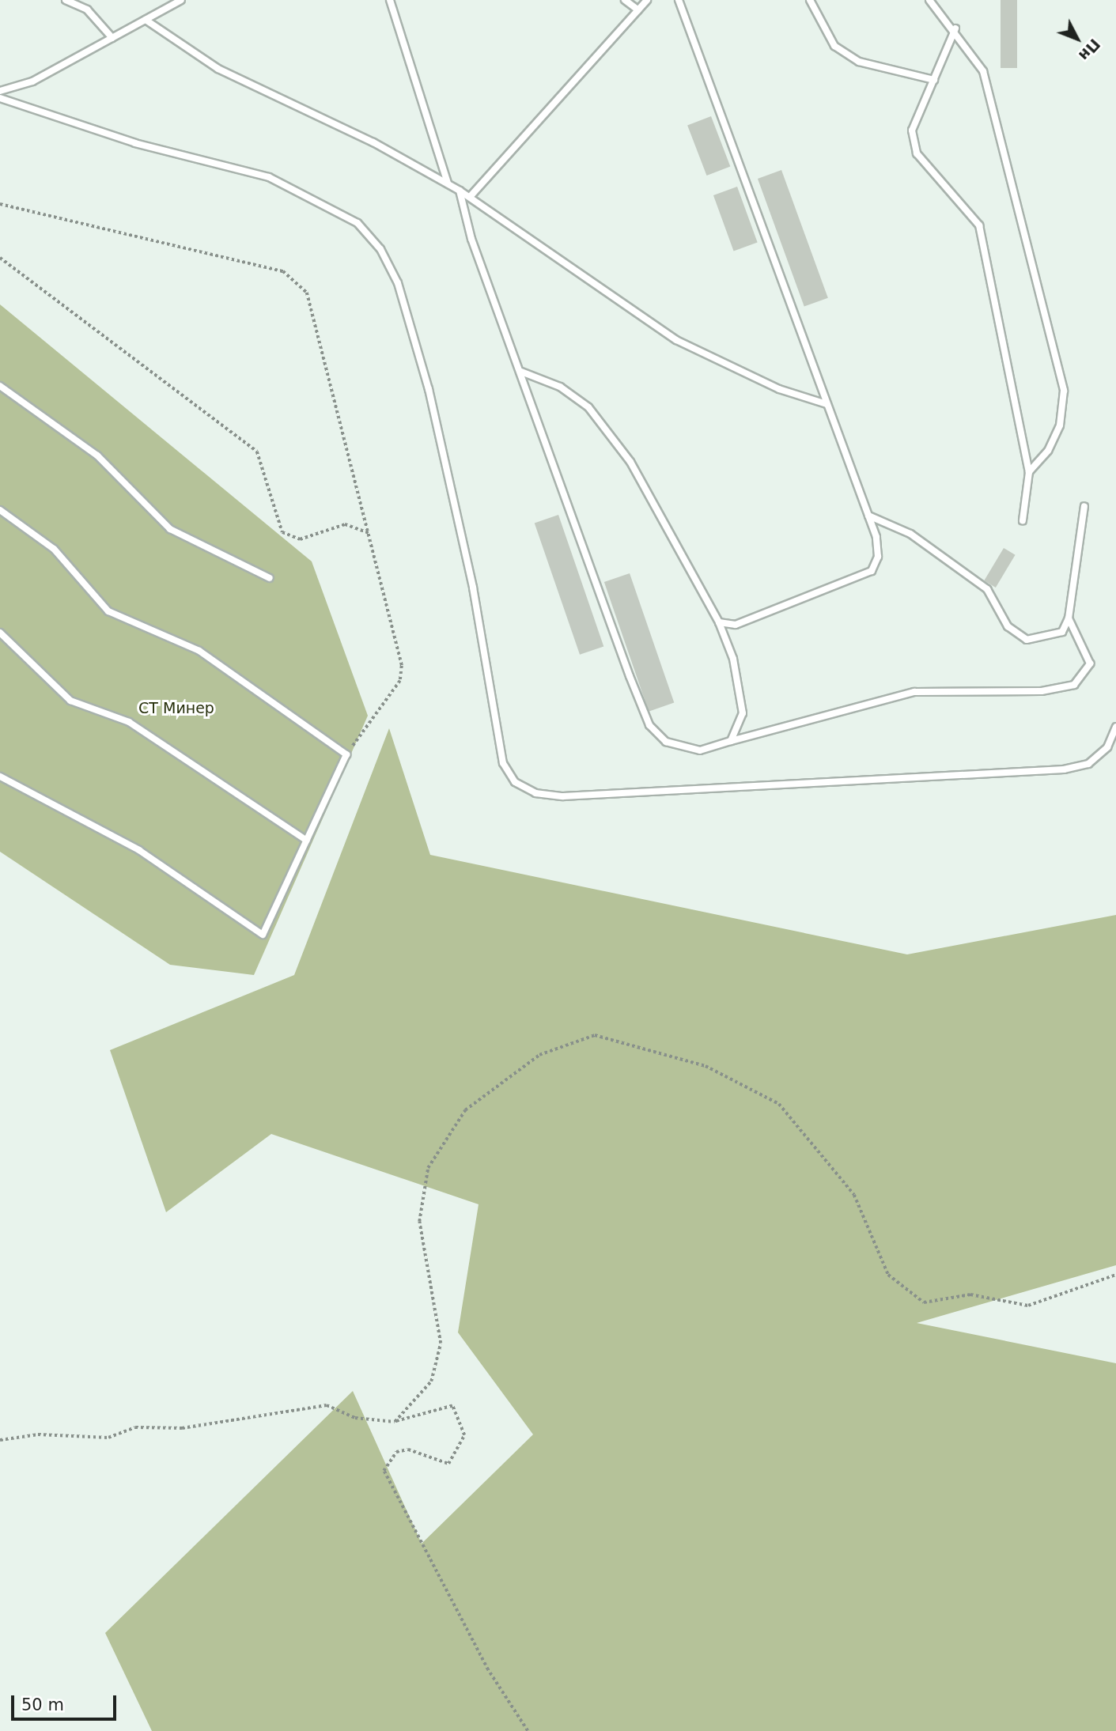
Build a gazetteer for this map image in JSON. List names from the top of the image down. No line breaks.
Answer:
{"parks":["СТ Минер"],"scale_bar":"50 m","north":"bottom right"}
